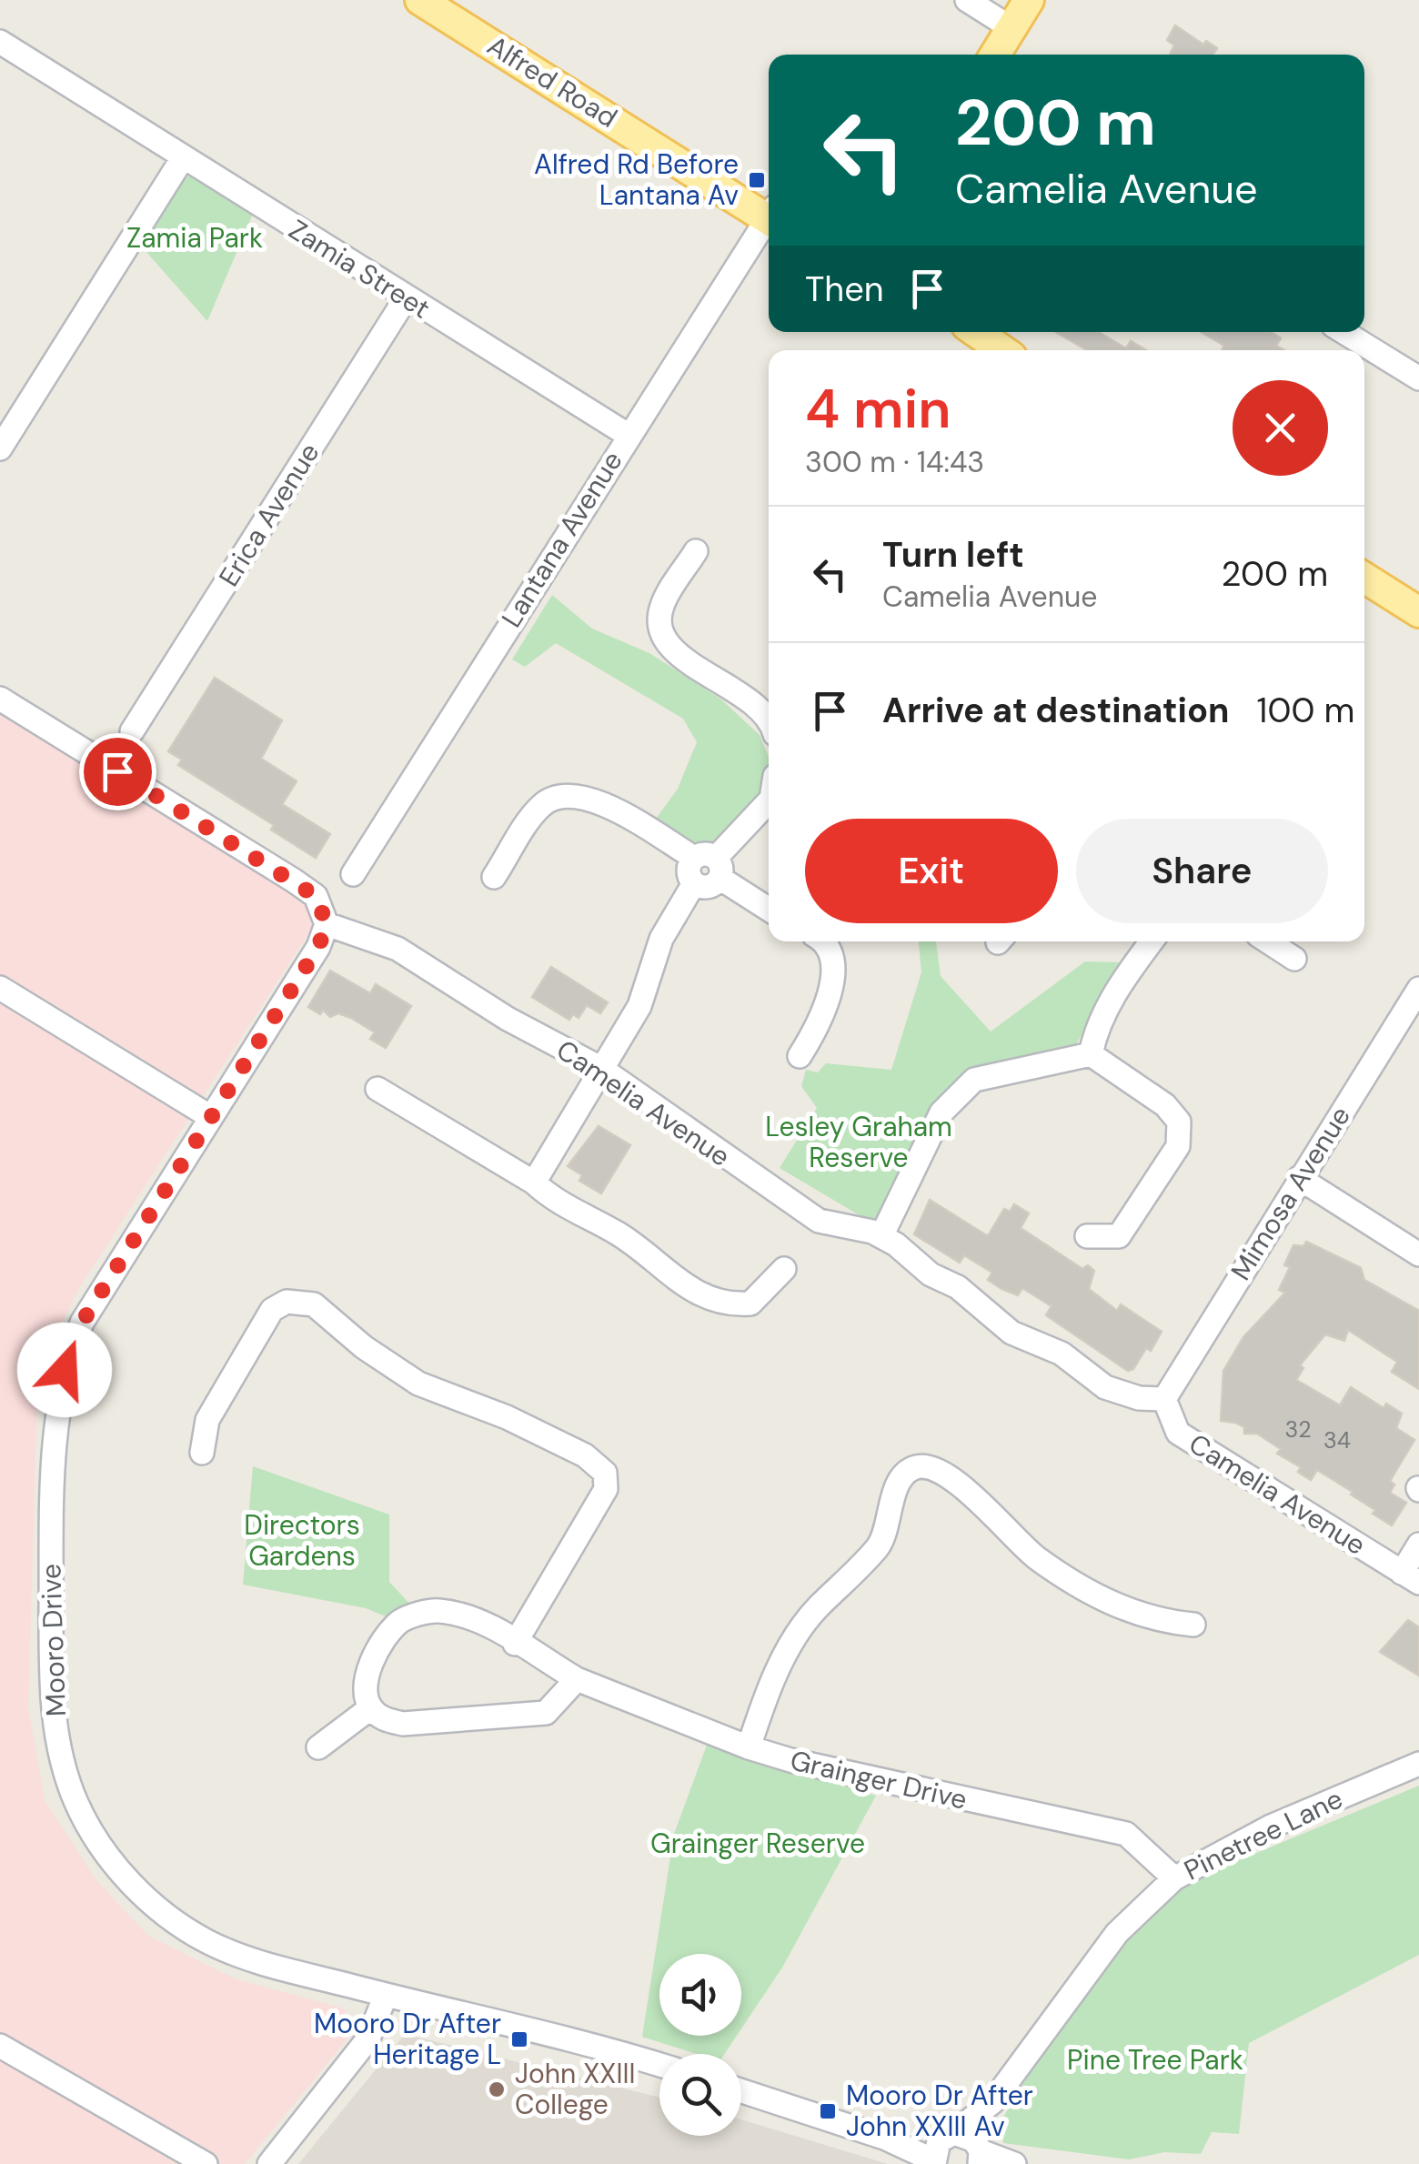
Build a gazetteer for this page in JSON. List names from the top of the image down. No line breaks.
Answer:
{"streets":{"main road":["Alfred Road"],"street":["Zamia Street","Erica Avenue","Lantana Avenue","Camelia Avenue","Mimosa Avenue","Mooro Drive","Grainger Drive","Pinetree Lane"]},"crossings":[["Zamia Street","Erica Avenue"],["Zamia Street","Lantana Avenue"],["Camelia Avenue","Mimosa Avenue"],["Camelia Avenue","Mooro Drive"],["Grainger Drive","Pinetree Lane"]],"parks":["Zamia Park","Lesley Graham Reserve","Directors Gardens","Grainger Reserve","Pine Tree Park"],"places":{"transit":["Alfred Rd Before Lantana Av","Mooro Dr After Heritage L","Mooro Dr After John XXIII Av"],"other":["John XXIII College"]},"house_numbers":["32","34"],"page":{"turn":["200 m","Camelia Avenue"],"then":"Then","heading":["4 min","300 m · 14:43"],"list":[{"name":"Turn left","note":"Camelia Avenue","value":"200 m"},{"name":"Arrive at destination","value":"100 m"}],"buttons":["Exit","Share"]}}
